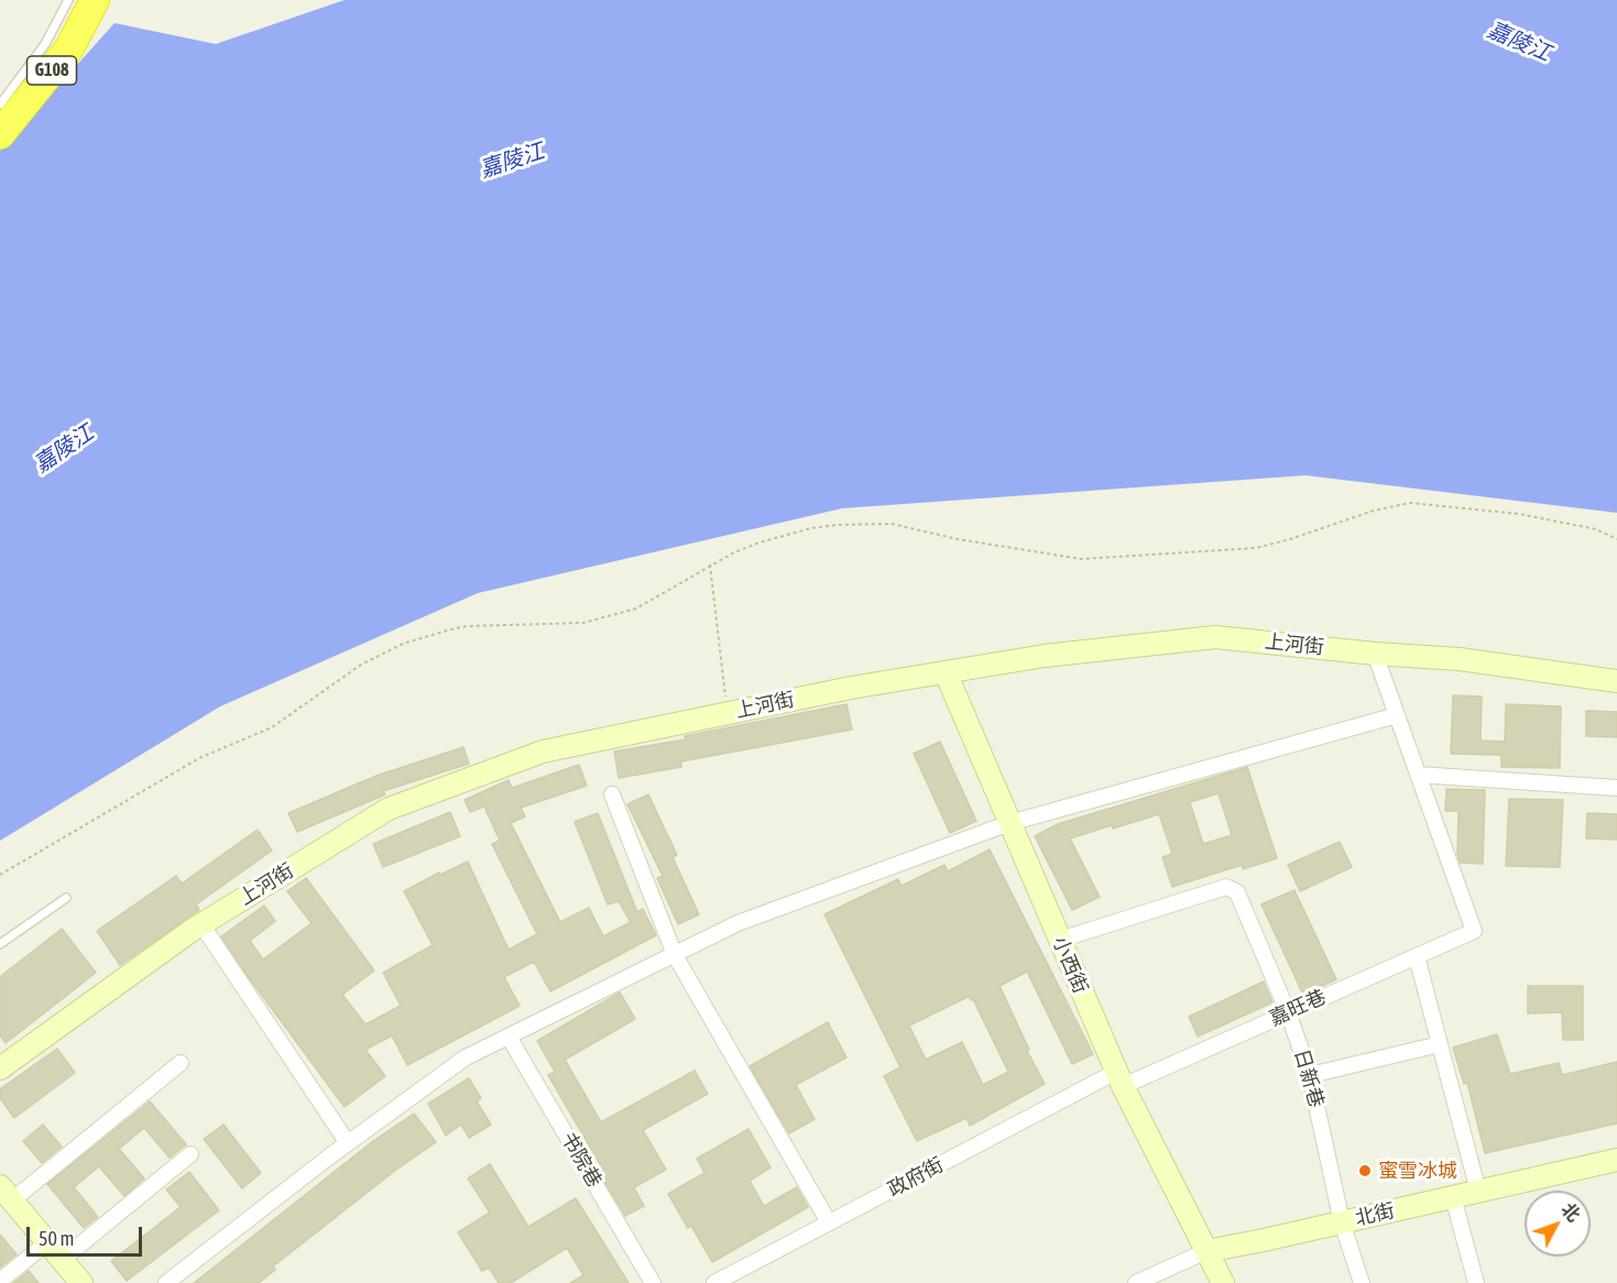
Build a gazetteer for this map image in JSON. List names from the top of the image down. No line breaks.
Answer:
{"streets":{"highway":["G108"],"street":["上河街","小西街","嘉旺巷","日新巷","书院巷","政府街","北街"]},"crossings":[["上河街","小西街"],["小西街","嘉旺巷"],["小西街","日新巷"],["小西街","政府街"],["小西街","北街"],["嘉旺巷","日新巷"],["嘉旺巷","政府街"],["日新巷","北街"]],"water":["嘉陵江"],"places":["蜜雪冰城"],"scale_bar":"50 m","north":"top right"}
